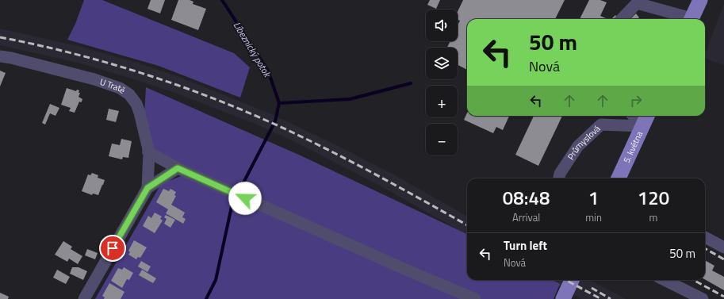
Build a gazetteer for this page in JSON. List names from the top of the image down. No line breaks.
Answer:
{"streets":{"main road":["5. května"],"street":["U Tratě","Průmyslová"]},"crossings":[["Průmyslová","5. května"]],"water":["Líbeznický potok"],"page":{"map_buttons":["+","−"],"turn":["50 m","Nová"],"eta":["08:48","Arrival","1","min","120","m"],"list":[{"name":"Turn left","note":"Nová","value":"50 m"}]}}
